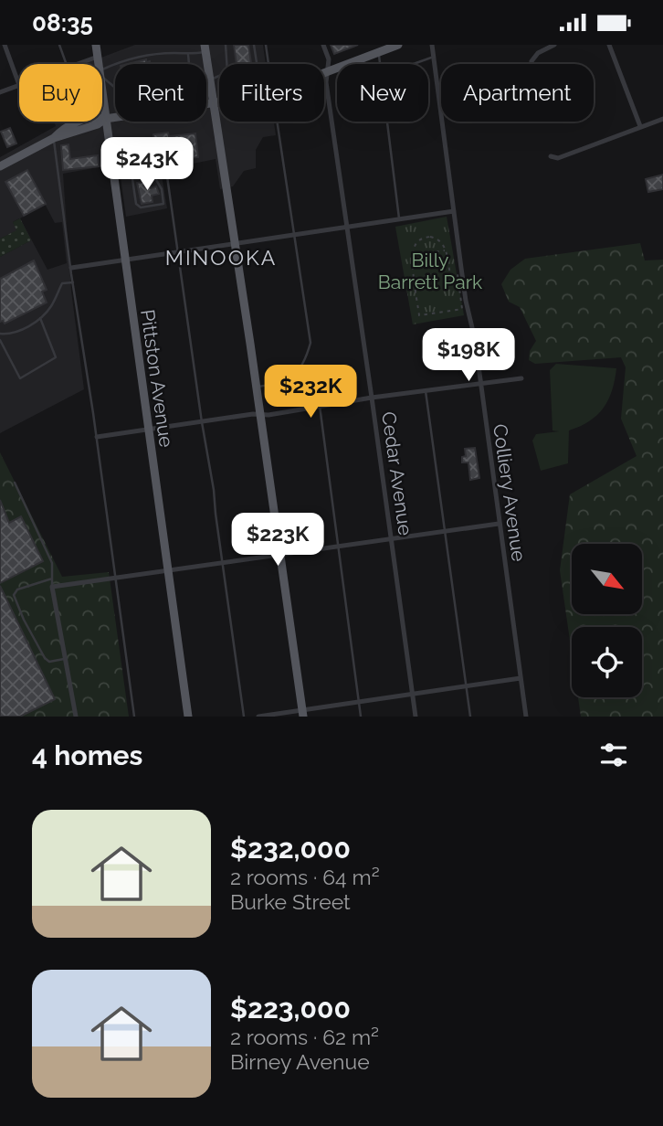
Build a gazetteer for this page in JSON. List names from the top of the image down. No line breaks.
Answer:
{"streets":{"main road":["Pittston Avenue"],"street":["Cedar Avenue","Colliery Avenue"]},"districts":["MINOOKA"],"parks":["Billy Barrett Park"],"north":"bottom right","page":{"status":"08:35","chip":["Buy","Rent","Filters","New","Apartment"],"price":["$243K","$198K","$232K","$223K"],"heading":"4 homes","list":[{"name":"$232,000","note":"2 rooms · 64 m² · Burke Street"},{"name":"$223,000","note":"2 rooms · 62 m² · Birney Avenue"}]}}
